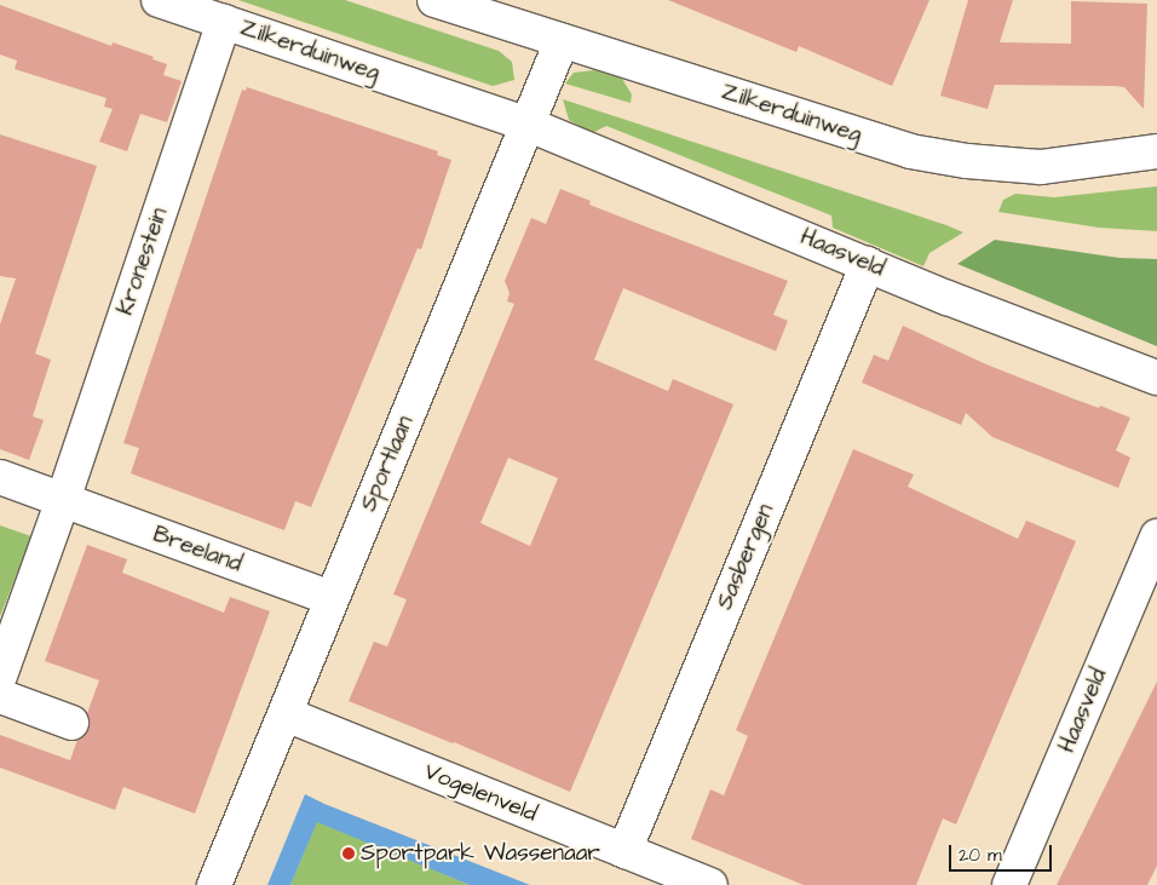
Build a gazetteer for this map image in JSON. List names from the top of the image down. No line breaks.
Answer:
{"streets":{"street":["Zilkerduinweg","Haasveld","Kronestein","Sportlaan","Breeland","Sasbergen","Vogelenveld"]},"crossings":[["Zilkerduinweg","Haasveld"],["Zilkerduinweg","Kronestein"],["Zilkerduinweg","Sportlaan"],["Haasveld","Sportlaan"],["Haasveld","Sasbergen"],["Kronestein","Breeland"],["Sportlaan","Breeland"],["Sportlaan","Vogelenveld"],["Sasbergen","Vogelenveld"]],"places":["Sportpark Wassenaar"],"scale_bar":"20 m"}
